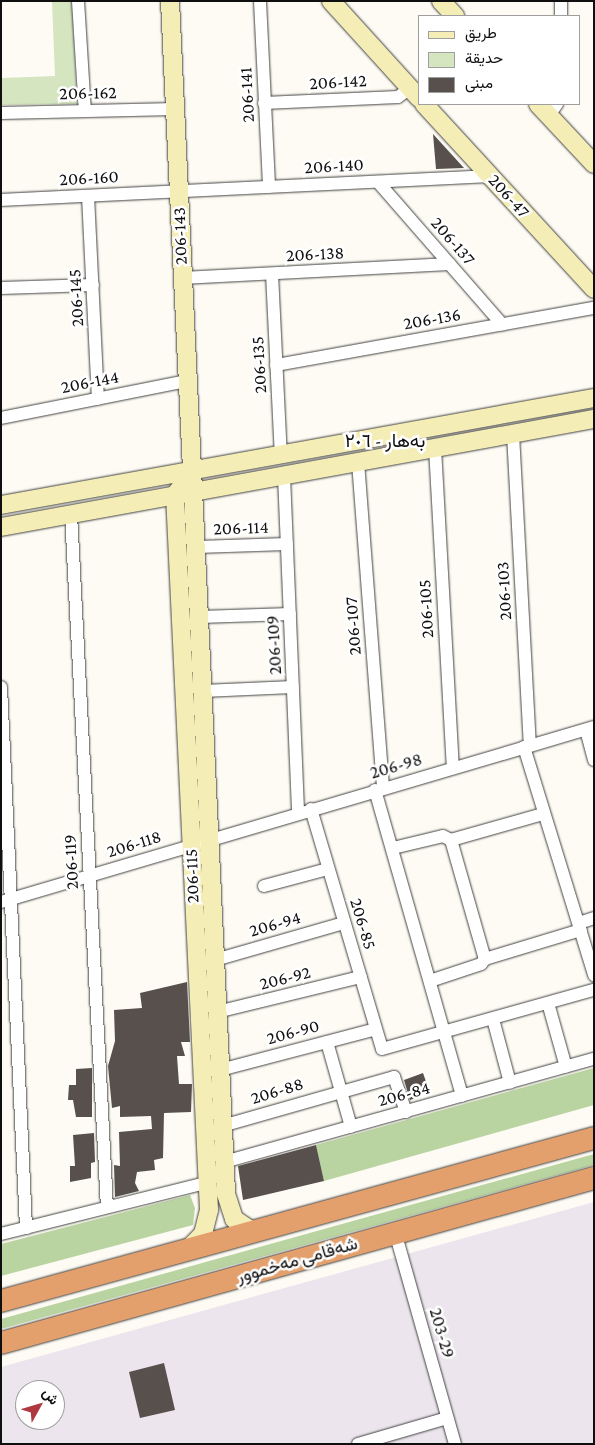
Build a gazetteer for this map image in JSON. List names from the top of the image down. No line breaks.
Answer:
{"streets":{"highway":["شەقامی مەخموور"],"street":["206-142","206-162","206-141","206-140","206-160","206-47","206-143","206-137","206-138","206-145","206-136","206-135","206-144","206-114","206-103","206-105","206-107","206-109","206-98","206-118","206-119","206-115","206-94","206-85","206-92","206-90","206-88","206-84","203-29"]},"crossings":[["206-142","206-141"],["206-162","206-143"],["206-141","206-140"],["206-140","206-160"],["206-140","206-47"],["206-140","206-143"],["206-140","206-137"],["206-160","206-143"],["206-160","206-145"],["206-143","206-138"],["206-143","206-144"],["206-143","206-115"],["206-137","206-138"],["206-137","206-136"],["206-138","206-135"],["206-145","206-144"],["206-136","206-135"],["206-114","206-109"],["206-114","206-115"],["206-103","206-98"],["206-105","206-98"],["206-107","206-98"],["206-107","206-85"],["206-107","206-84"],["206-109","206-98"],["206-109","206-85"],["206-98","206-118"],["206-98","206-115"],["206-98","206-85"],["206-118","206-119"],["206-118","206-115"],["206-115","206-94"],["206-115","206-92"],["206-115","206-90"],["206-115","206-88"],["206-115","206-84"],["206-94","206-85"],["206-85","206-92"],["206-85","206-90"],["206-88","206-84"],["شەقامی مەخموور","203-29"]],"districts":["بەهار - ٢٠٦"],"legend":["طريق","حديقة","مبنى"],"north":"top right"}
